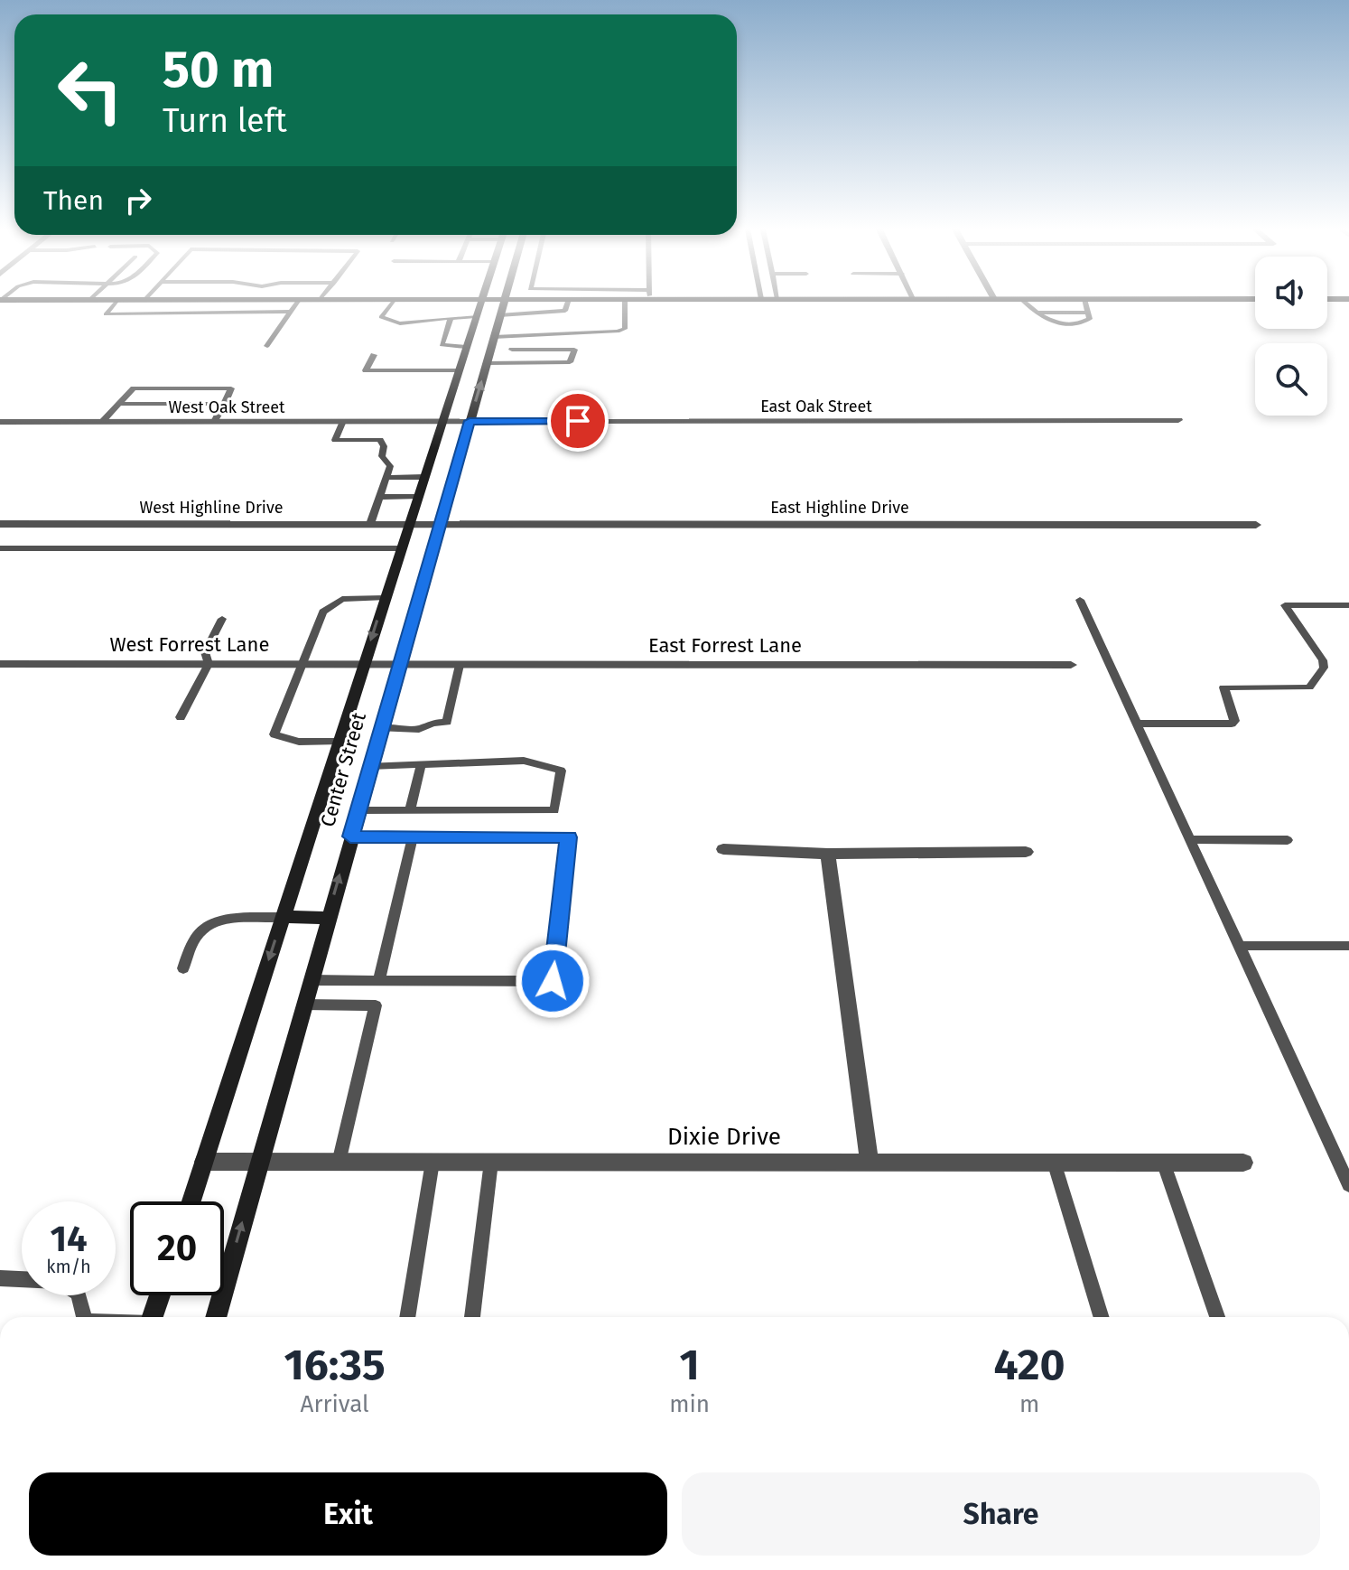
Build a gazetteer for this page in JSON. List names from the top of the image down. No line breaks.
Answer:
{"streets":{"main road":["Center Street"],"street":["East Oak Street","West Oak Street","West Highline Drive","East Highline Drive","West Forrest Lane","East Forrest Lane","Dixie Drive"]},"crossings":[["East Oak Street","West Oak Street"],["East Oak Street","Center Street"],["West Oak Street","Center Street"],["West Highline Drive","East Highline Drive"],["West Highline Drive","Center Street"],["East Highline Drive","Center Street"],["West Forrest Lane","East Forrest Lane"],["West Forrest Lane","Center Street"],["East Forrest Lane","Center Street"],["Center Street","Dixie Drive"]],"page":{"turn":["50 m","Turn left"],"then":"Then","speed":"14 km/h","limit":"20","eta":["16:35","Arrival","1","min","420","m"],"buttons":["Exit","Share"]}}
